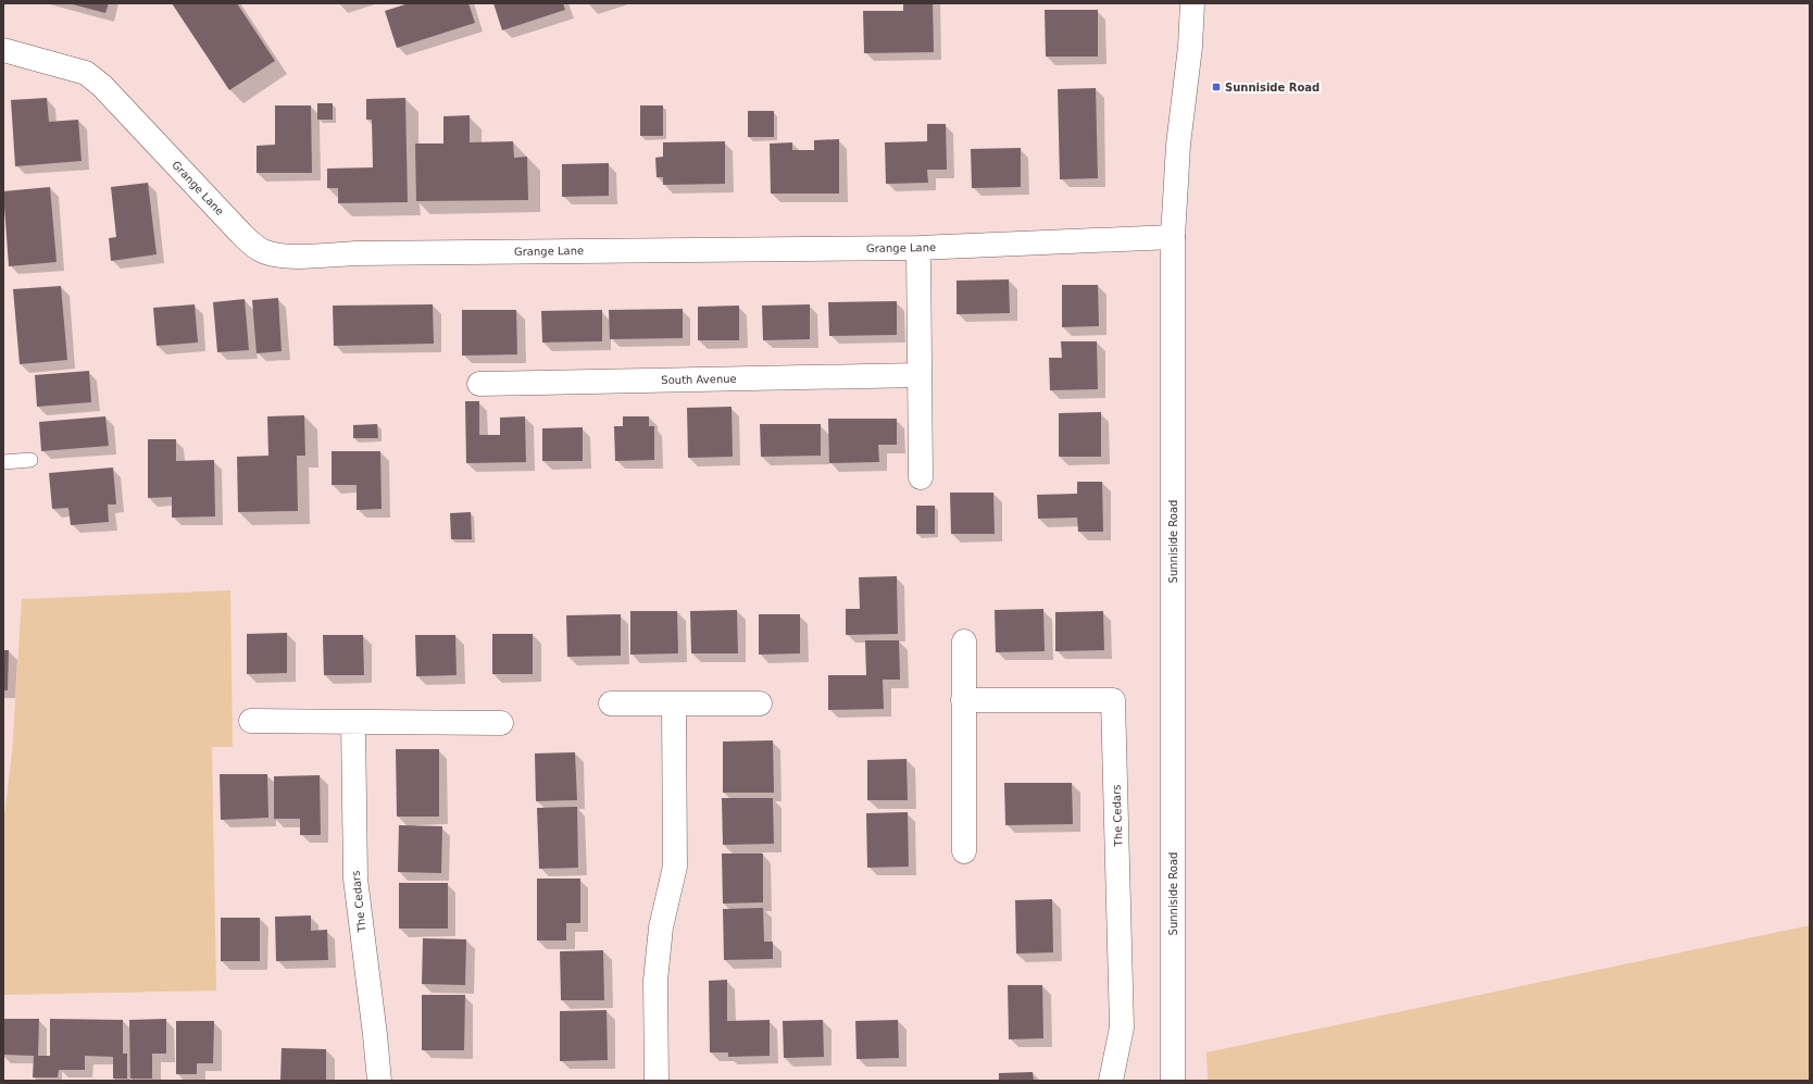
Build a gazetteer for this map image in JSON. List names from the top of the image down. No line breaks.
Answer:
{"streets":{"street":["Grange Lane","South Avenue","Sunniside Road","The Cedars"]},"crossings":[["Grange Lane","Sunniside Road"]],"places":{"transit":["Sunniside Road"]}}
